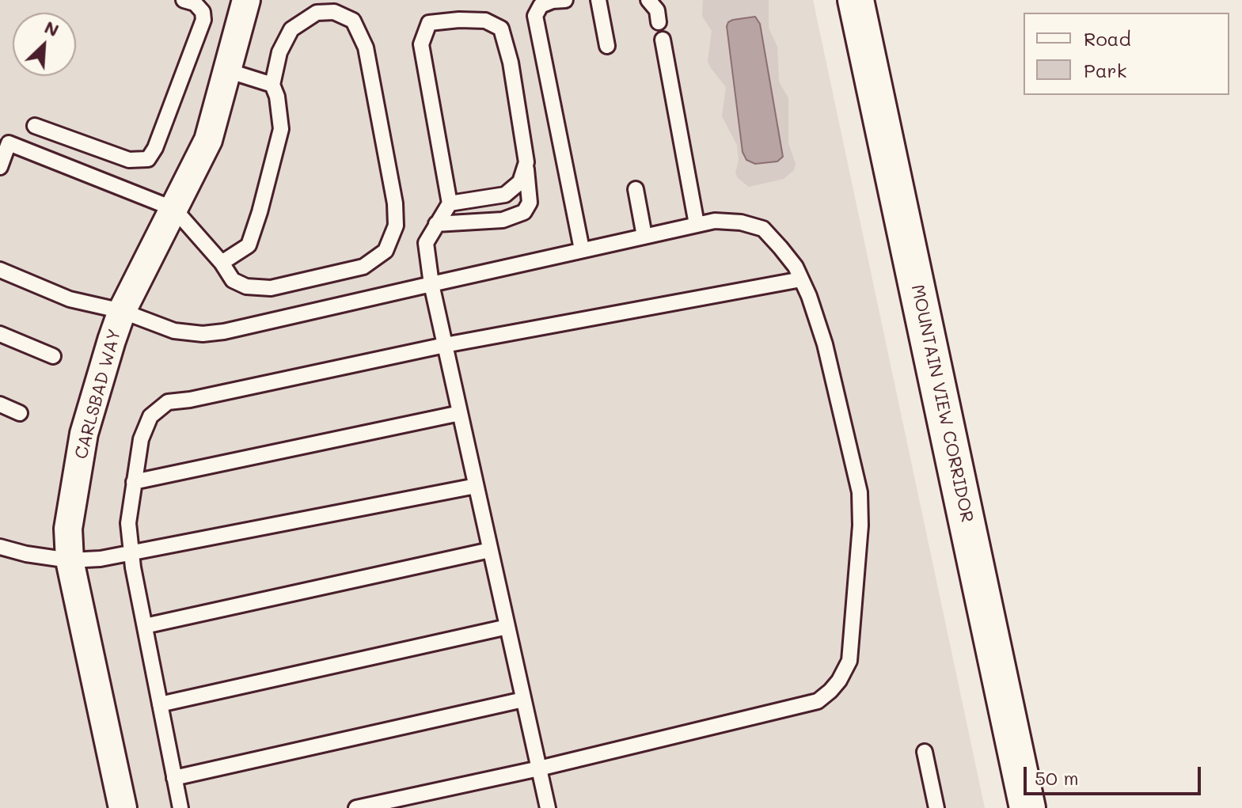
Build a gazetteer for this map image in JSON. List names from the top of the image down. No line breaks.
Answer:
{"streets":{"highway":["MOUNTAIN VIEW CORRIDOR"],"street":["CARLSBAD WAY"]},"legend":["Road","Park"],"scale_bar":"50 m","north":"top right"}
